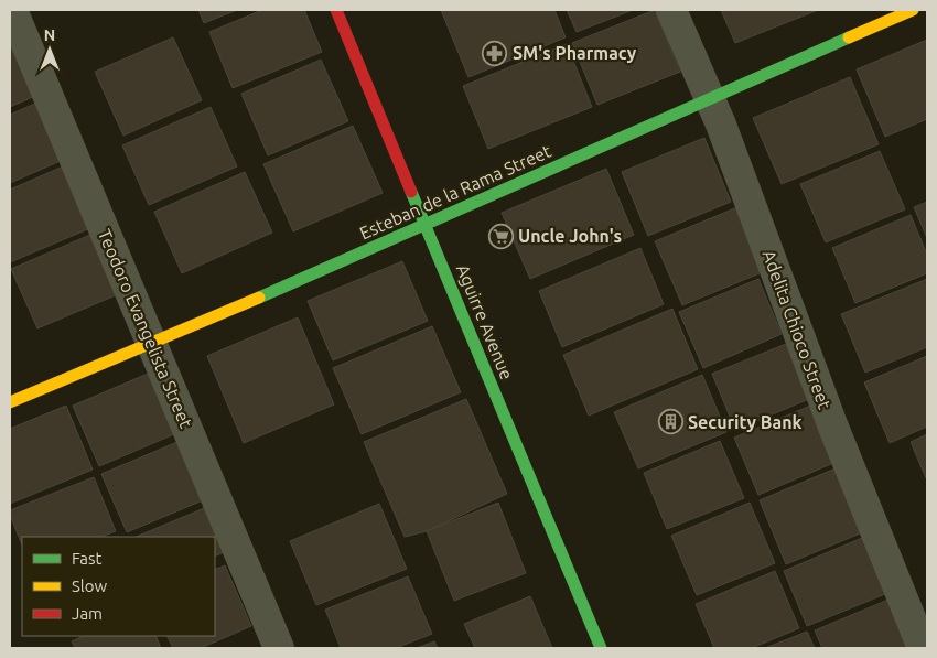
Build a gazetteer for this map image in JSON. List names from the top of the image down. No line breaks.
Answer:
{"streets":{"street":["Esteban de la Rama Street","Aguirre Avenue","Teodoro Evangelista Street","Adelita Chioco Street"]},"crossings":[["Esteban de la Rama Street","Aguirre Avenue"],["Esteban de la Rama Street","Teodoro Evangelista Street"],["Esteban de la Rama Street","Adelita Chioco Street"]],"places":{"pharmacy":["SM's Pharmacy"],"supermarket":["Uncle John's"],"building":["Security Bank"]},"legend":["Fast","Slow","Jam"],"north":"top"}
